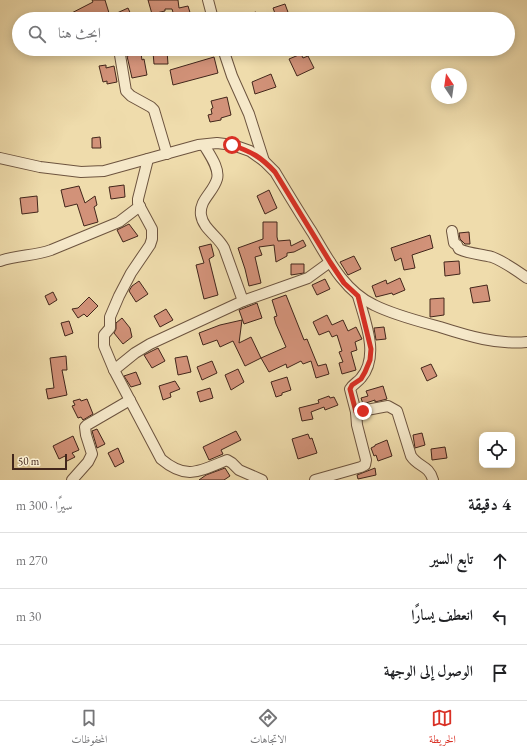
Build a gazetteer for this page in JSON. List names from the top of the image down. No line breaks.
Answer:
{"scale_bar":"50 m","north":"top","page":{"search":"ابحث هنا","scale":"50 m","heading":["4 دقيقة","سيرًا · 300 m"],"list":[["تابع السير","270 m"],["انعطف يسارًا","30 m"],"الوصول إلى الوجهة"],"nav":["الخريطة","الاتجاهات","المحفوظات"]}}
